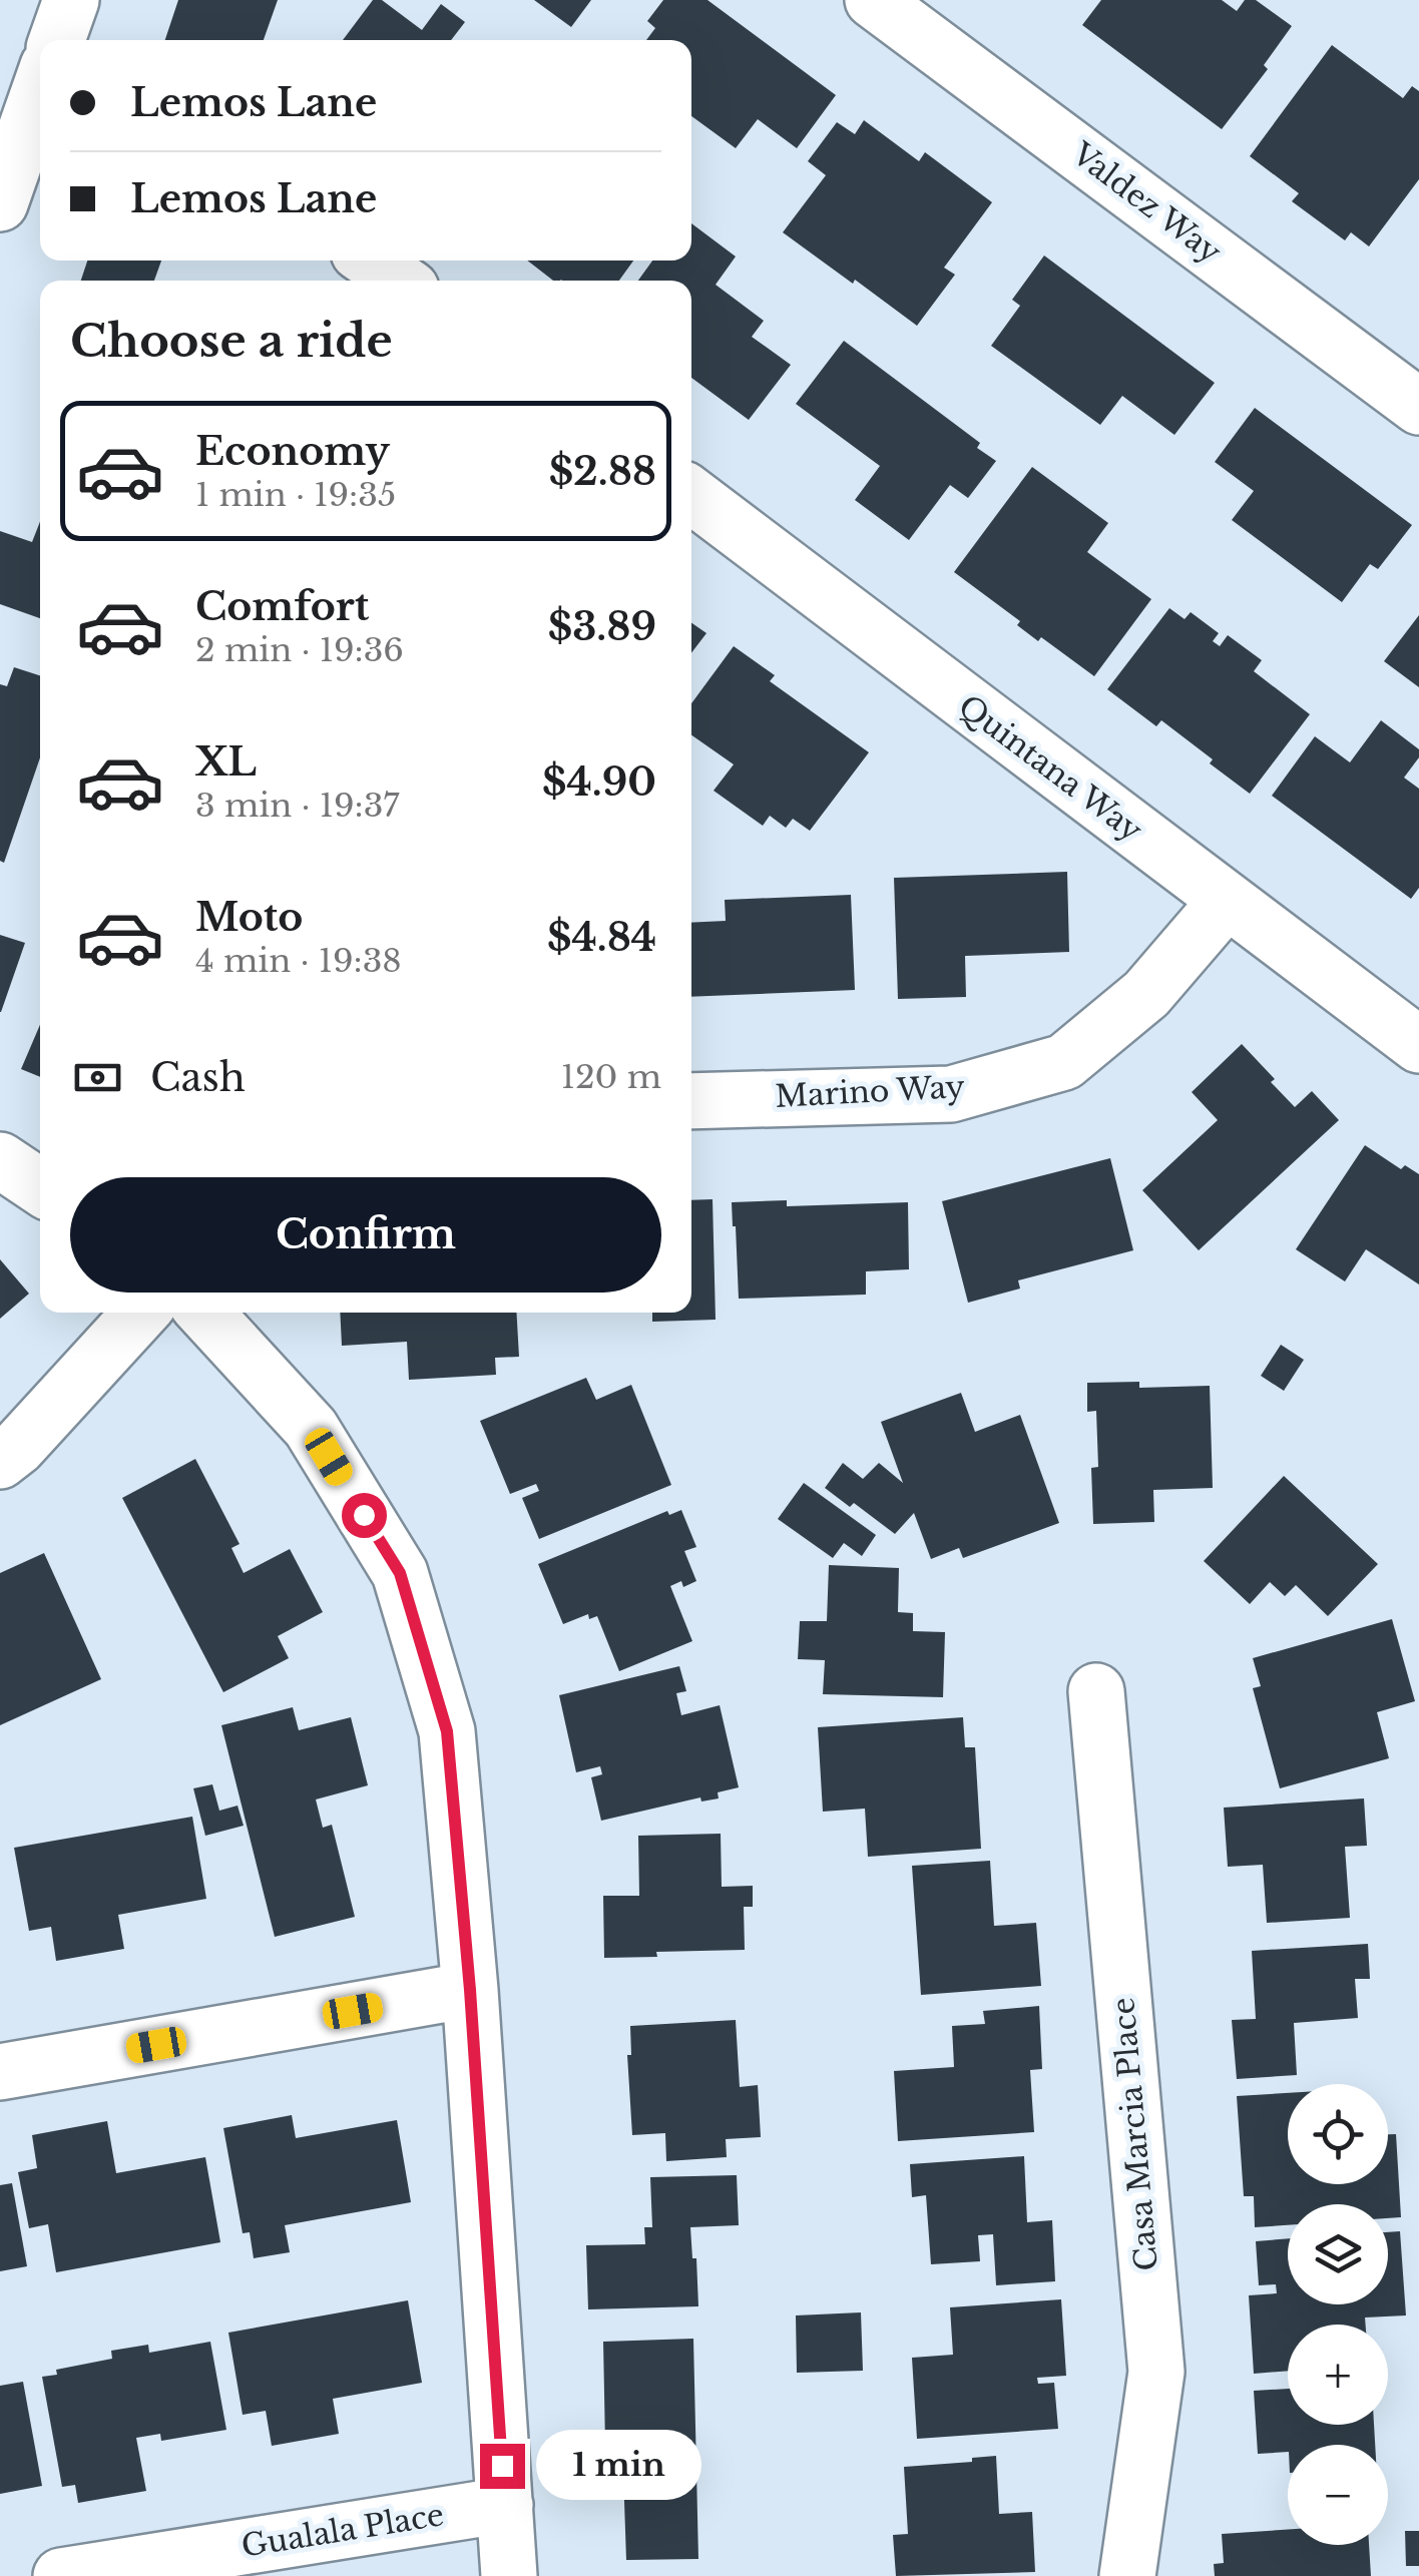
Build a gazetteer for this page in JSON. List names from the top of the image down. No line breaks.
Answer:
{"streets":{"street":["Valdez Way","Quintana Way","Marino Way","Casa Marcia Place","Gualala Place"]},"crossings":[["Quintana Way","Marino Way"]],"page":{"banner":["Lemos Lane","Lemos Lane"],"heading":"Choose a ride","list":[{"name":"Economy","note":"1 min · 19:35","value":"$2.88"},{"name":"Comfort","note":"2 min · 19:36","value":"$3.89"},{"name":"XL","note":"3 min · 19:37","value":"$4.90"},{"name":"Moto","note":"4 min · 19:38","value":"$4.84"}],"pay":["Cash","120 m"],"buttons":"Confirm","map_buttons":["+","−"],"bubble":"1 min"}}
